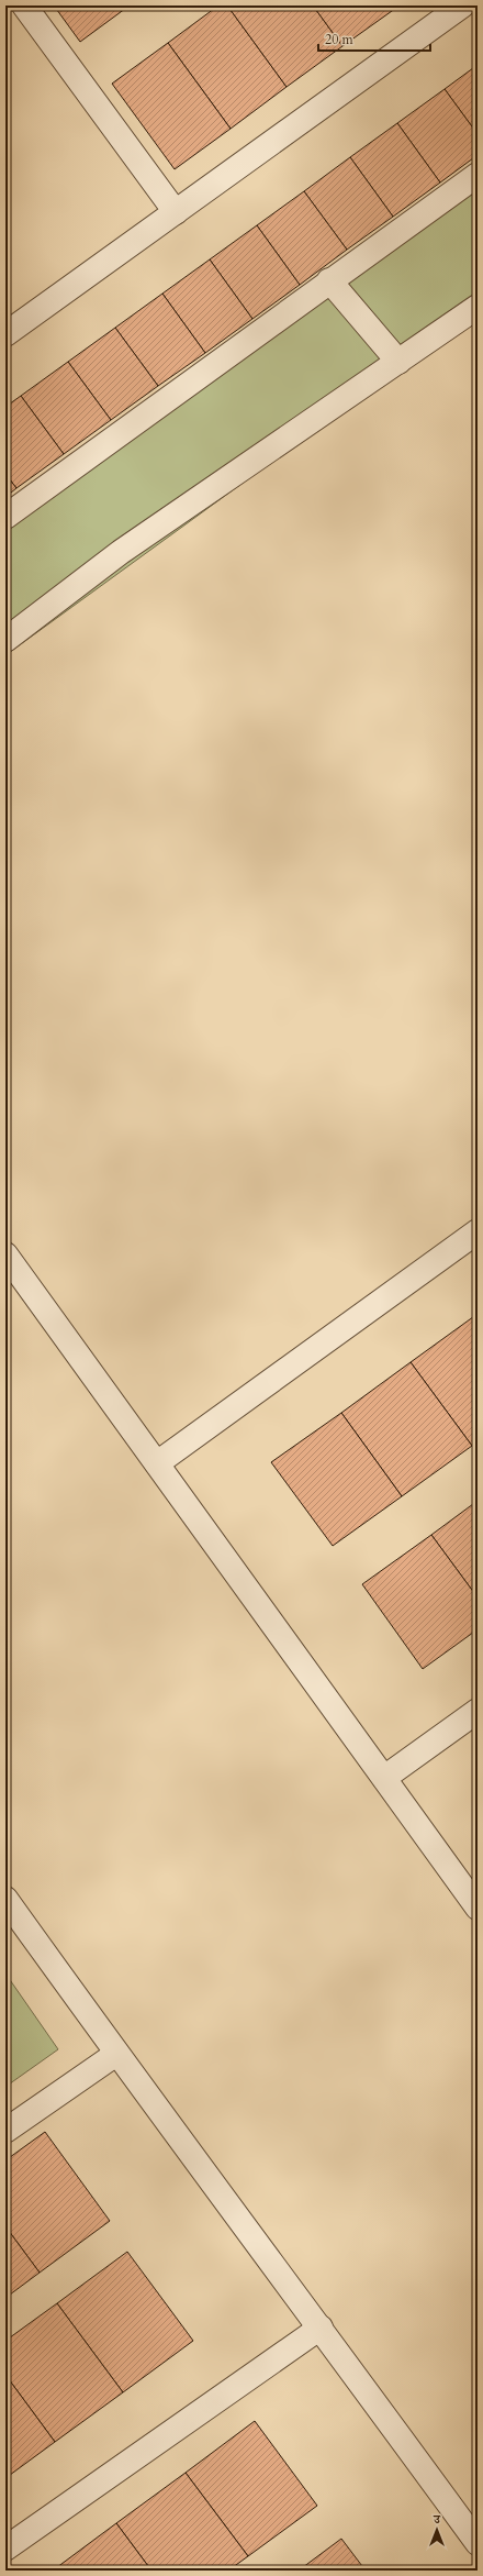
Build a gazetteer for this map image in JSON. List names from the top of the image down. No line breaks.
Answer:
{"scale_bar":"20 m","north":"top"}
